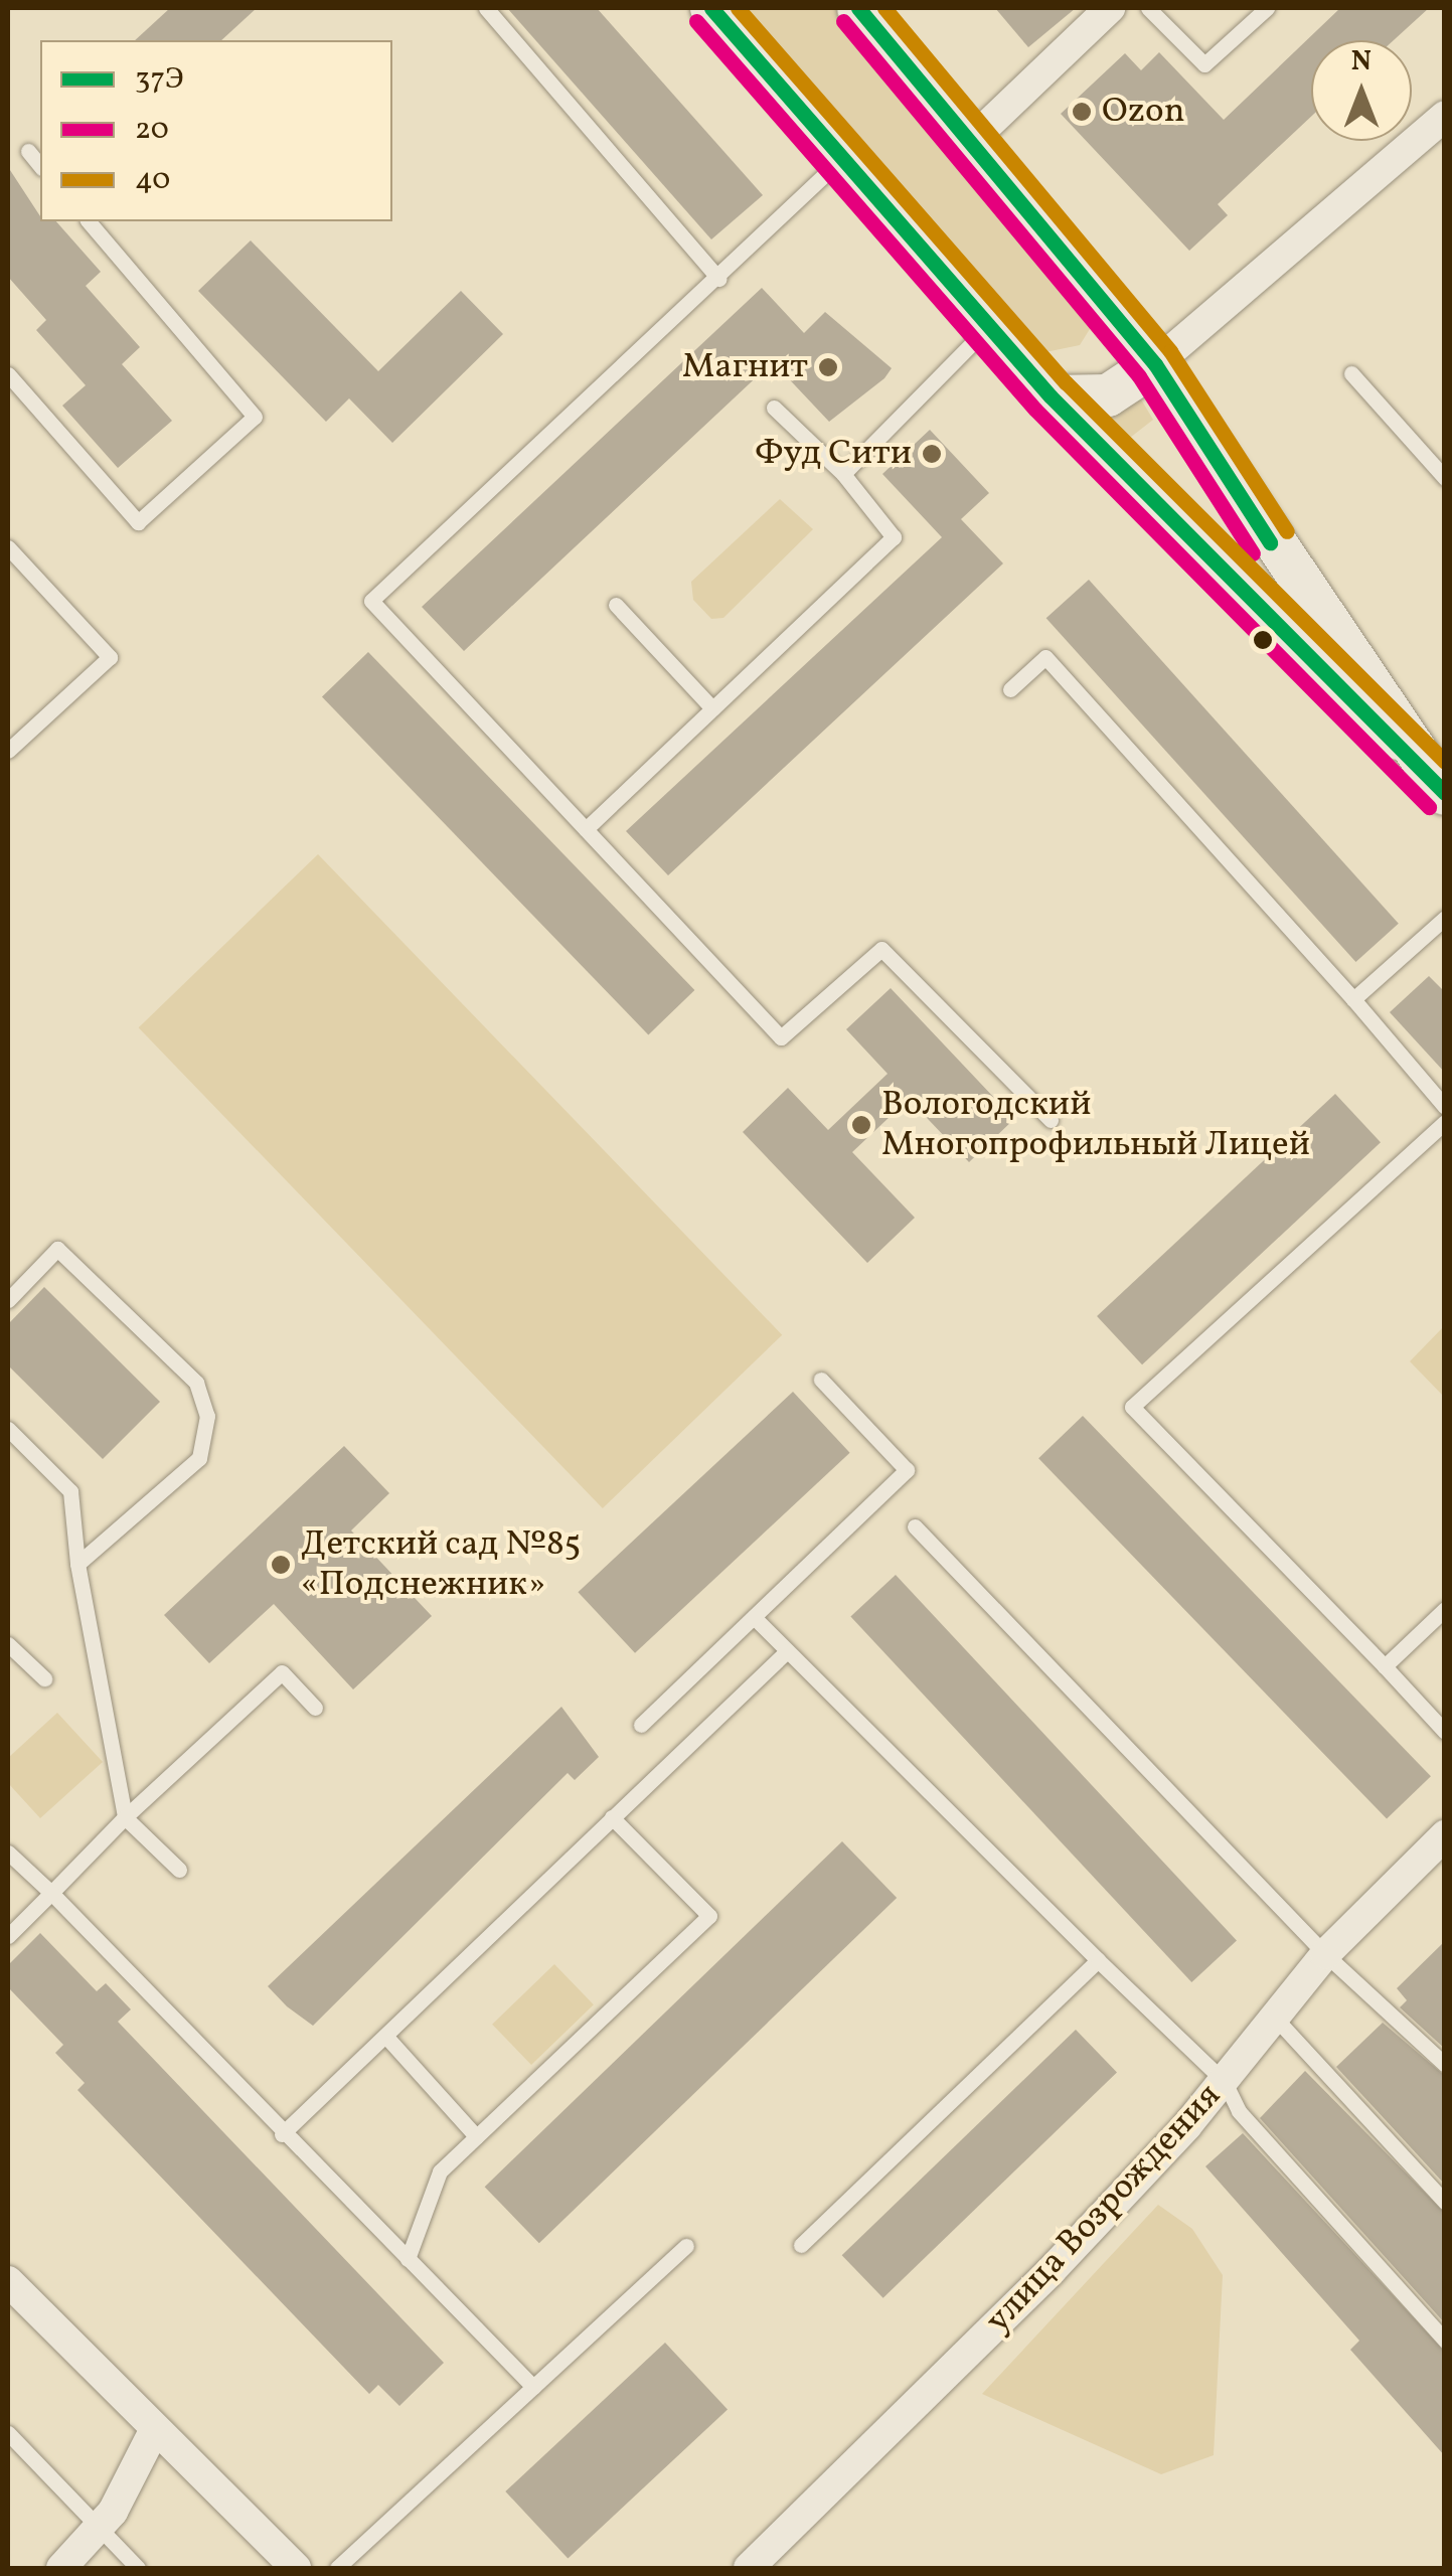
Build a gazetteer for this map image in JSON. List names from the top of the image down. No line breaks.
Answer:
{"streets":{"street":["улица Возрождения"]},"places":["Ozon","Магнит","Фуд Сити","Вологодский Многопрофильный Лицей","Детский сад №85 «Подснежник»"],"lines":["transit line 37Э","transit line 40","transit line 20"],"legend":["37Э","20","40"],"north":"top"}
